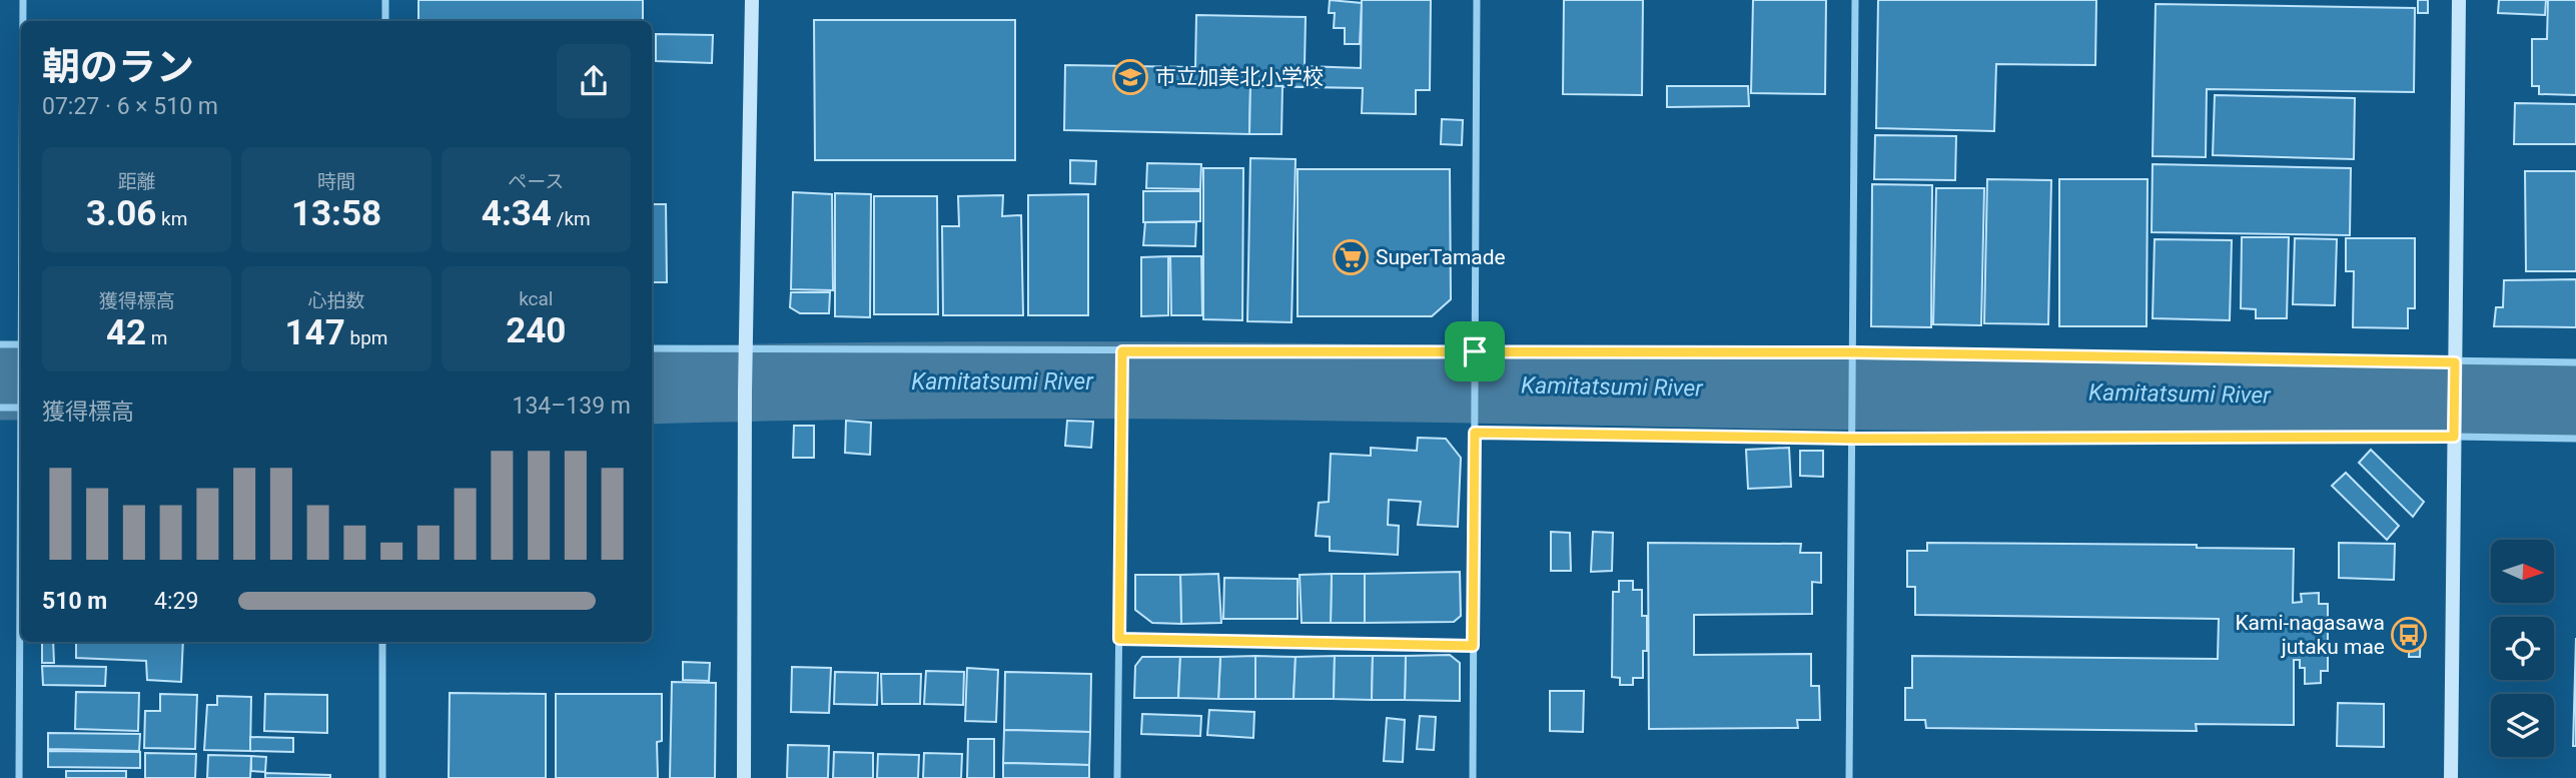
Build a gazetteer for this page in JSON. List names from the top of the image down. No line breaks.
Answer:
{"water":["Kamitatsumi River"],"places":{"school or university":["市立加美北小学校"],"supermarket":["SuperTamade"],"bus stop":["Kami-nagasawa jutaku mae"]},"north":"right","page":{"heading":["朝のラン","07:27 · 6 × 510 m"],"stats":[["距離","3.06 km"],["時間","13:58"],["ペース","4:34 /km"],["獲得標高","42 m"],["心拍数","147 bpm"],["kcal","240"]],"chart":["獲得標高","134–139 m"],"list":[{"name":"510 m","note":"4:29"}]}}
